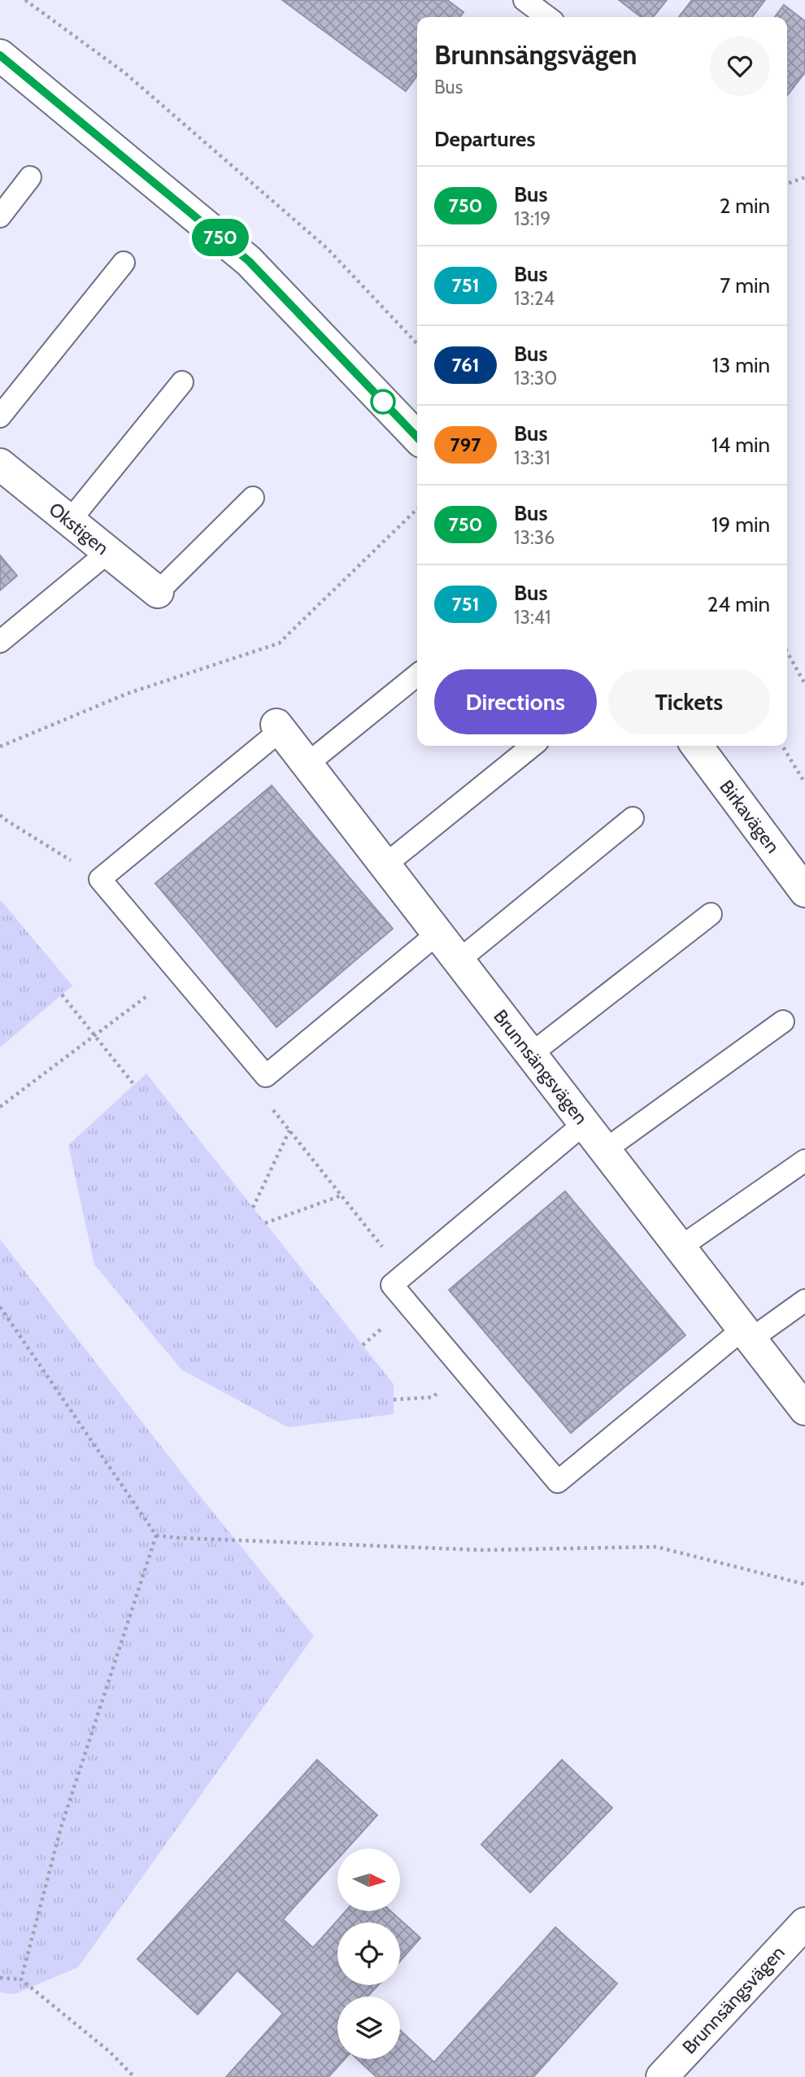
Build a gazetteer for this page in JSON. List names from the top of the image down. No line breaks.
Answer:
{"streets":{"street":["Okstigen","Birkavägen","Brunnsängsvägen"]},"lines":["bus line 750"],"north":"right","page":{"on_map":"750","heading":[["Brunnsängsvägen","Bus"],"Departures"],"list":[{"mark":"750","name":"Bus","note":"13:19","value":"2 min"},{"mark":"751","name":"Bus","note":"13:24","value":"7 min"},{"mark":"761","name":"Bus","note":"13:30","value":"13 min"},{"mark":"797","name":"Bus","note":"13:31","value":"14 min"},{"mark":"750","name":"Bus","note":"13:36","value":"19 min"},{"mark":"751","name":"Bus","note":"13:41","value":"24 min"}],"buttons":["Directions","Tickets"]}}
